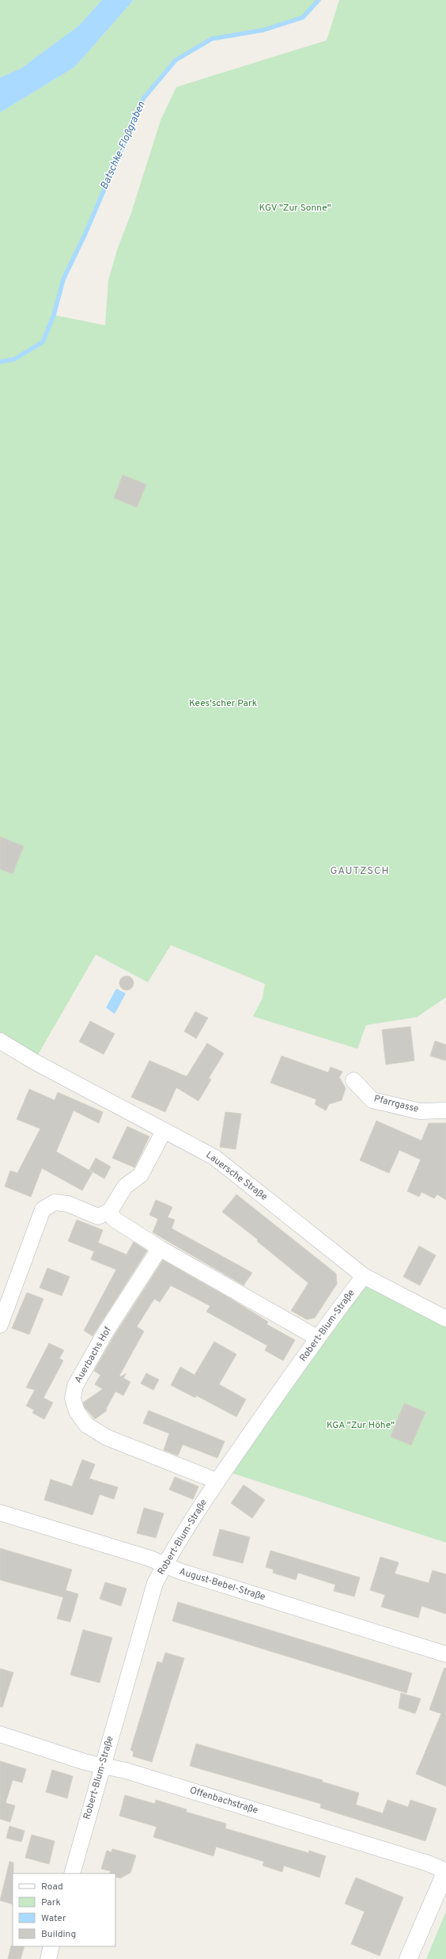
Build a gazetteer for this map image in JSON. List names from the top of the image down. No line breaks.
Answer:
{"streets":{"street":["Pfarrgasse","Lauersche Straße","Robert-Blum-Straße","Auerbachs Hof","August-Bebel-Straße","Offenbachstraße"]},"crossings":[["Lauersche Straße","Robert-Blum-Straße"],["Robert-Blum-Straße","Auerbachs Hof"],["Robert-Blum-Straße","August-Bebel-Straße"],["Robert-Blum-Straße","Offenbachstraße"]],"districts":["GAUTZSCH"],"water":["Batschke‐Floßgraben"],"parks":["KGV \"Zur Sonne\"","Kees'scher Park","KGA \"Zur Höhe\""],"legend":["Road","Park","Water","Building"]}
